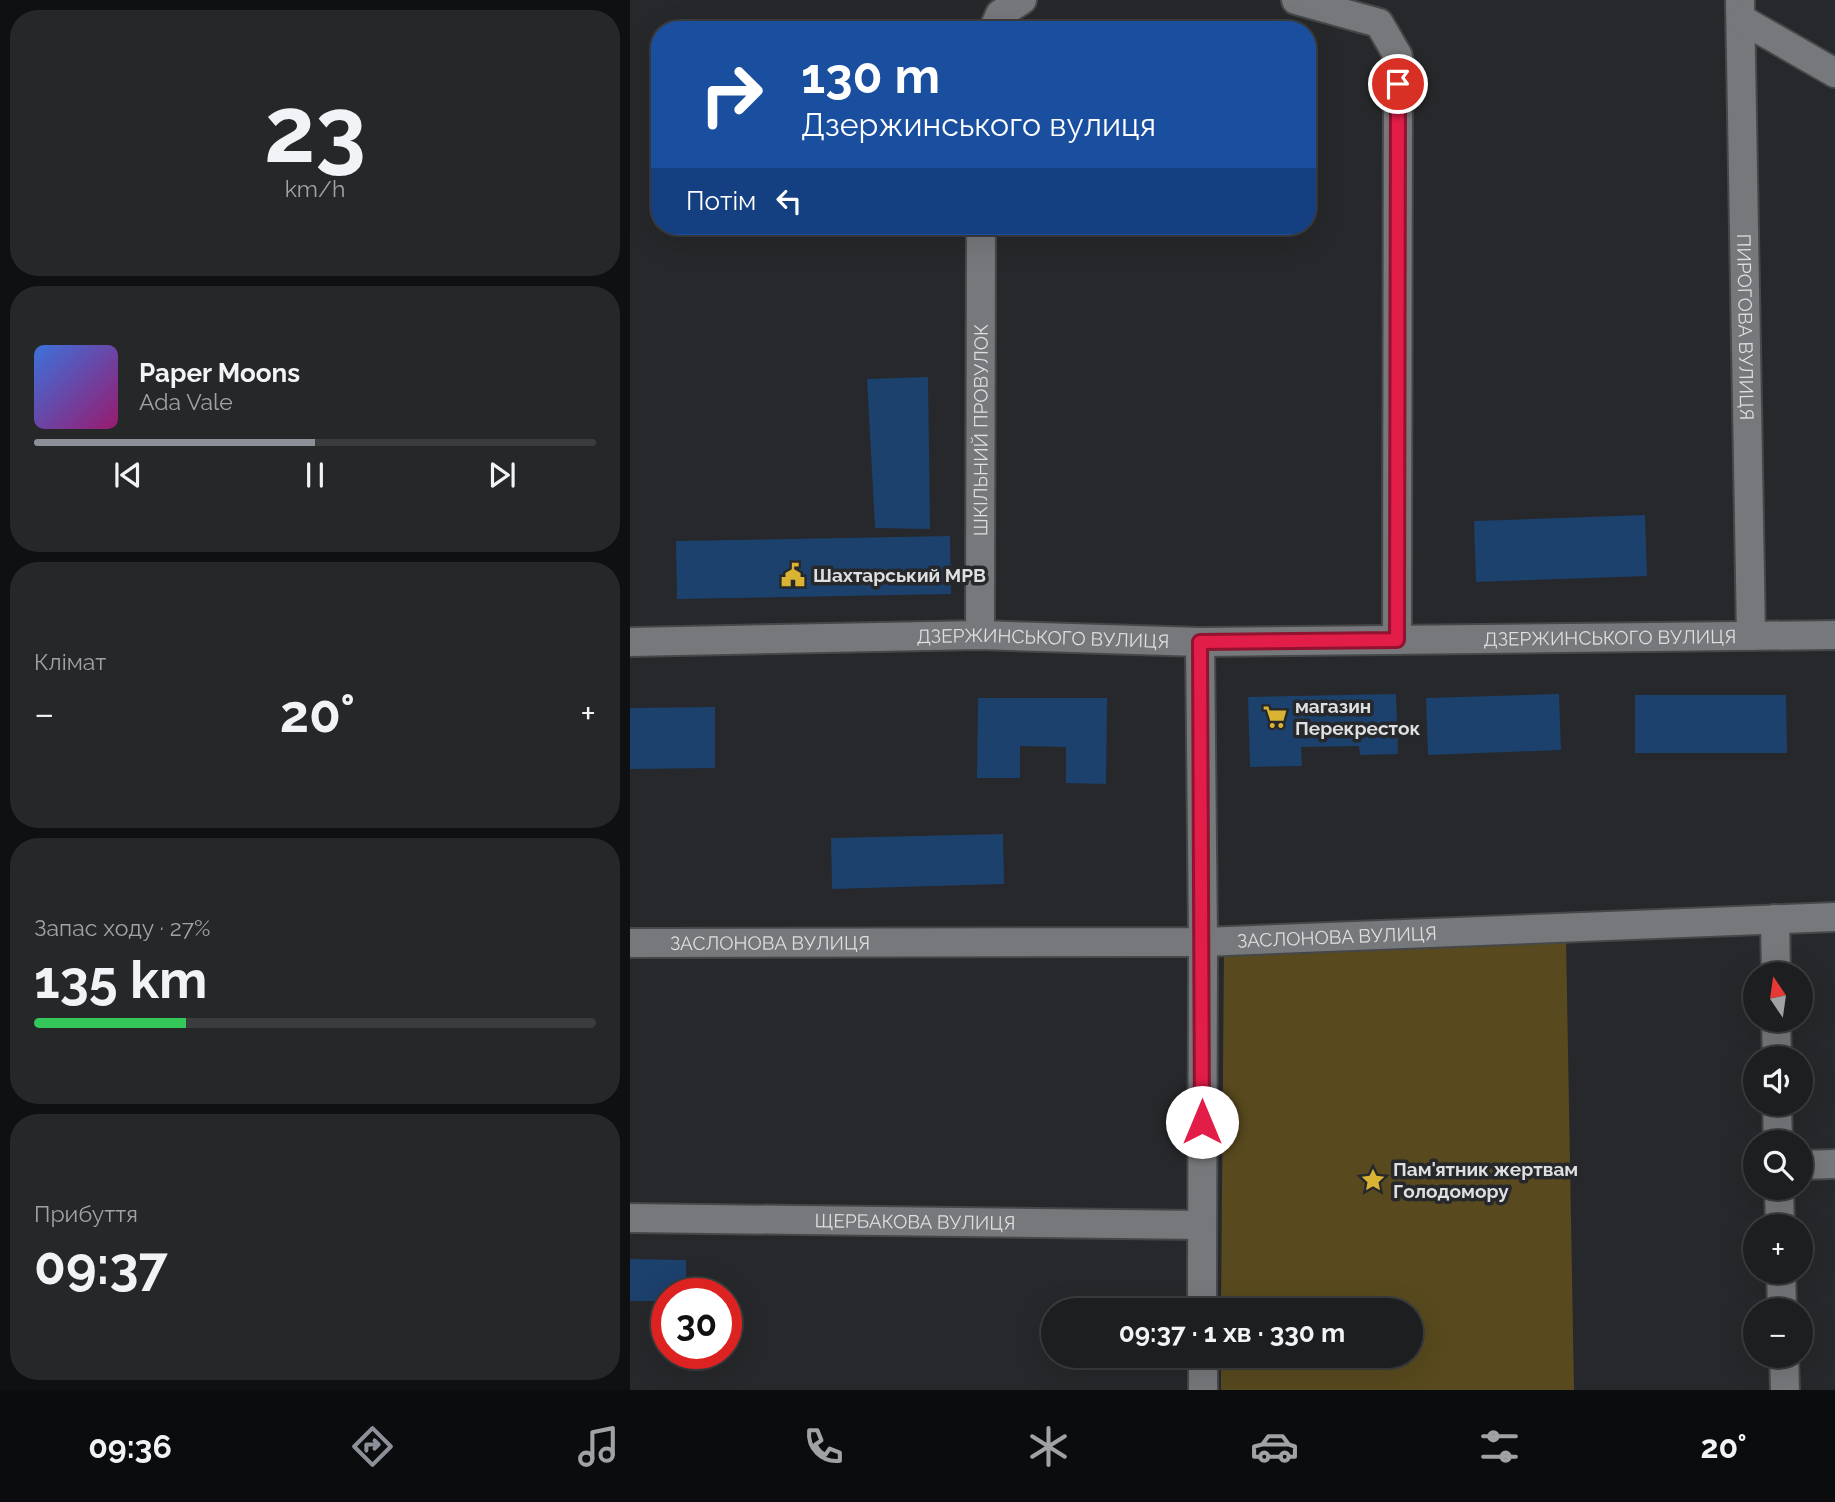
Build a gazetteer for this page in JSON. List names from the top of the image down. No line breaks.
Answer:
{"streets":{"street":["ПИРОГОВА ВУЛИЦЯ","ШКІЛЬНИЙ ПРОВУЛОК","ДЗЕРЖИНСЬКОГО ВУЛИЦЯ","ЗАСЛОНОВА ВУЛИЦЯ","ЩЕРБАКОВА ВУЛИЦЯ"]},"crossings":[["ПИРОГОВА ВУЛИЦЯ","ДЗЕРЖИНСЬКОГО ВУЛИЦЯ"],["ШКІЛЬНИЙ ПРОВУЛОК","ДЗЕРЖИНСЬКОГО ВУЛИЦЯ"]],"places":{"public building":["Шахтарський МРВ"],"supermarket":["магазин Перекресток"],"place":["Пам'ятник жертвам Голодомору"]},"north":"top","page":{"tile":[["23","km/h"],"Клімат",["Запас ходу · 27%","135 km"],["Прибуття","09:37"]],"turn":["130 m","Дзержинського вулиця"],"then":"Потім","song":["Paper Moons","Ada Vale"],"heat":["−","20°","+"],"map_buttons":["+","−"],"limit":"30","trip":"09:37 · 1 хв · 330 m","tabs":["09:36","20°"]}}
